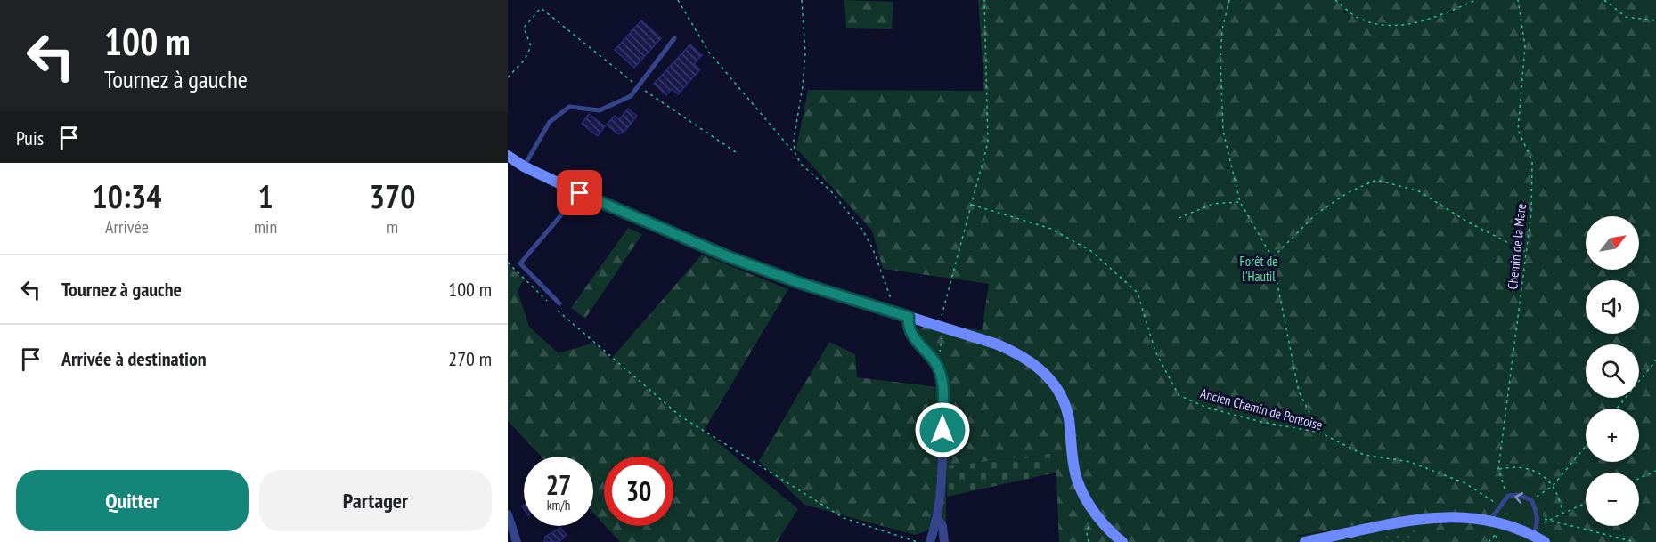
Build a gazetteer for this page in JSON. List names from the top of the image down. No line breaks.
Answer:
{"streets":{"path":["Chemin de la Mare","Ancien Chemin de Pontoise"]},"parks":["Forêt de l'Hautil"],"north":"top right","page":{"turn":["100 m","Tournez à gauche"],"then":"Puis","eta":["10:34","Arrivée","1","min","370","m"],"map_buttons":["+","−"],"list":[{"name":"Tournez à gauche","value":"100 m"},{"name":"Arrivée à destination","value":"270 m"}],"speed":"27 km/h","limit":"30","buttons":["Quitter","Partager"]}}
